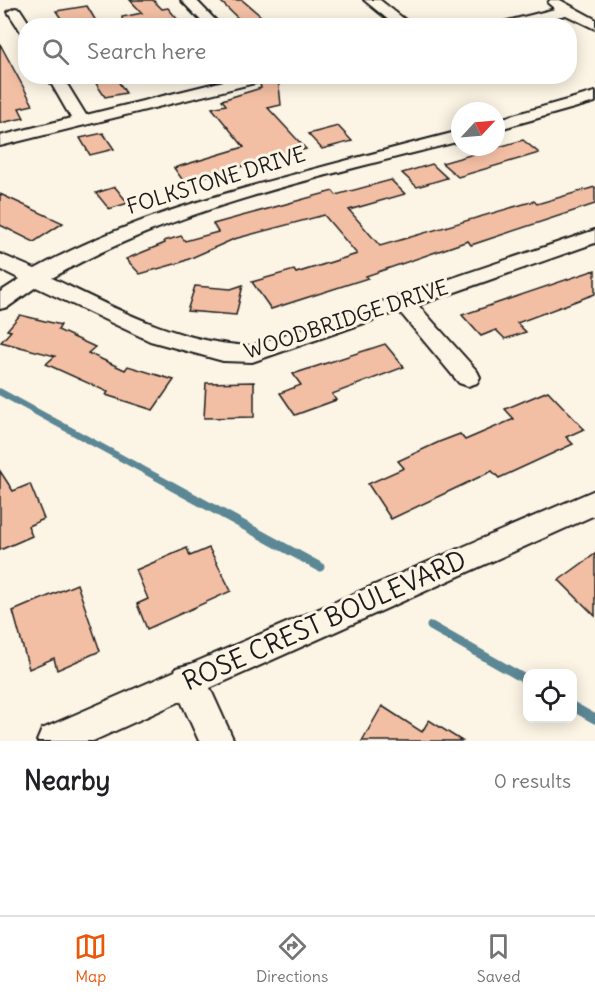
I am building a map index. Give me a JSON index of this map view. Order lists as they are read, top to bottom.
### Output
{
  "streets": {
    "street": ["FOLKSTONE DRIVE", "WOODBRIDGE DRIVE", "ROSE CREST BOULEVARD"]
  },
  "crossings": [
    ["FOLKSTONE DRIVE", "WOODBRIDGE DRIVE"]
  ],
  "north": "top right",
  "page": {
    "search": "Search here",
    "heading": ["Nearby", "0 results"],
    "nav": ["Map", "Directions", "Saved"]
  }
}
